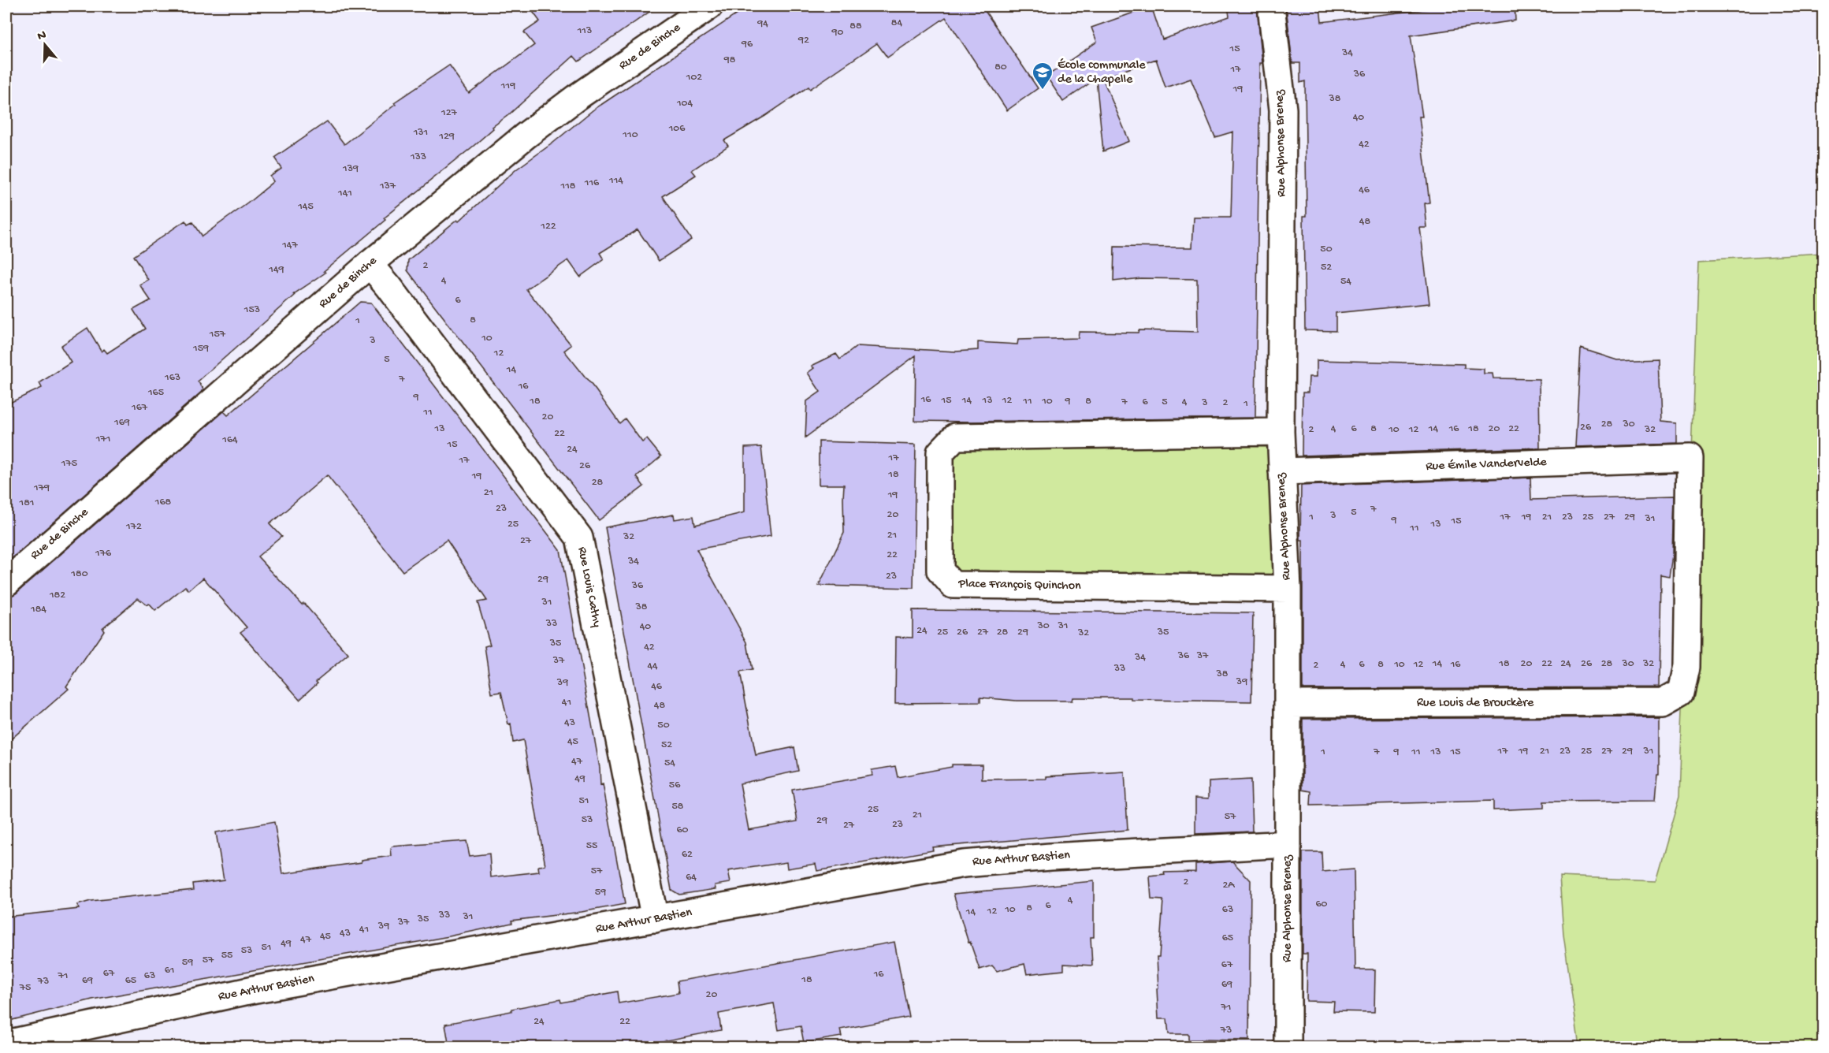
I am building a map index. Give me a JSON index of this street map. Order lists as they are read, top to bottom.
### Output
{
  "streets": {
    "street": [
      "Rue de Binche",
      "Rue Alphonse Brenez",
      "Rue Émile Vandervelde",
      "Place François Quinchon",
      "Rue Louis Cathy",
      "Rue Louis de Brouckère",
      "Rue Arthur Bastien"
    ]
  },
  "crossings": [
    ["Rue de Binche", "Rue Louis Cathy"],
    ["Rue Alphonse Brenez", "Rue Émile Vandervelde"],
    ["Rue Alphonse Brenez", "Place François Quinchon"],
    ["Rue Alphonse Brenez", "Rue Louis de Brouckère"],
    ["Rue Alphonse Brenez", "Rue Arthur Bastien"],
    ["Rue Émile Vandervelde", "Rue Louis de Brouckère"],
    ["Rue Louis Cathy", "Rue Arthur Bastien"]
  ],
  "places": {
    "school or university": ["École communale de la Chapelle"]
  },
  "house_numbers": [
    "84",
    "94",
    "88",
    "113",
    "90",
    "92",
    "96",
    "15",
    "34",
    "98",
    "80",
    "17",
    "36",
    "102",
    "119",
    "19",
    "38",
    "104",
    "127",
    "40",
    "106",
    "131",
    "110",
    "129",
    "42",
    "133",
    "139",
    "114",
    "116",
    "137",
    "118",
    "46",
    "141",
    "145",
    "48",
    "122",
    "147",
    "50",
    "2",
    "52",
    "149",
    "4",
    "54",
    "6",
    "153",
    "8",
    "1",
    "157",
    "10",
    "3",
    "159",
    "12",
    "5",
    "14",
    "163",
    "7",
    "16",
    "165",
    "9",
    "16",
    "15",
    "14",
    "13",
    "12",
    "18",
    "11",
    "10",
    "9",
    "8",
    "7",
    "6",
    "5",
    "4",
    "3",
    "2",
    "1",
    "167",
    "11",
    "20",
    "169",
    "28",
    "30",
    "26",
    "13",
    "4",
    "6",
    "8",
    "14",
    "16",
    "18",
    "20",
    "22",
    "2",
    "10",
    "12",
    "32",
    "22",
    "171",
    "164",
    "15",
    "24",
    "17",
    "17",
    "175",
    "26",
    "18",
    "19",
    "28",
    "179",
    "21",
    "19",
    "168",
    "181",
    "23",
    "7",
    "5",
    "20",
    "3",
    "1",
    "17",
    "19",
    "21",
    "23",
    "25",
    "27",
    "29",
    "31",
    "9",
    "15",
    "25",
    "13",
    "172",
    "11",
    "21",
    "32",
    "27",
    "176",
    "22",
    "34",
    "180",
    "23",
    "29",
    "36",
    "182",
    "31",
    "38",
    "184",
    "33",
    "30",
    "31",
    "40",
    "24",
    "25",
    "26",
    "27",
    "28",
    "29",
    "35",
    "32",
    "35",
    "42",
    "36",
    "37",
    "34",
    "37",
    "14",
    "18",
    "20",
    "22",
    "24",
    "26",
    "28",
    "30",
    "32",
    "4",
    "6",
    "8",
    "10",
    "12",
    "16",
    "2",
    "44",
    "33",
    "38",
    "39",
    "39",
    "46",
    "41",
    "48",
    "43",
    "50",
    "45",
    "52",
    "17",
    "19",
    "21",
    "23",
    "25",
    "27",
    "29",
    "31",
    "1",
    "7",
    "9",
    "11",
    "13",
    "15",
    "47",
    "54",
    "49",
    "56",
    "51",
    "58",
    "25",
    "21",
    "57",
    "53",
    "29",
    "23",
    "27",
    "60",
    "55",
    "62",
    "57",
    "64",
    "2",
    "2A",
    "59",
    "4",
    "60",
    "6",
    "8",
    "10",
    "63",
    "12",
    "14",
    "33",
    "31",
    "35",
    "37",
    "39",
    "41",
    "43",
    "45",
    "65",
    "47",
    "49",
    "51",
    "53",
    "55",
    "57",
    "59",
    "67",
    "61",
    "67",
    "16",
    "71",
    "63",
    "18",
    "69",
    "65",
    "73",
    "69",
    "75",
    "20",
    "71",
    "24",
    "22",
    "73"
  ],
  "north": "top"
}
